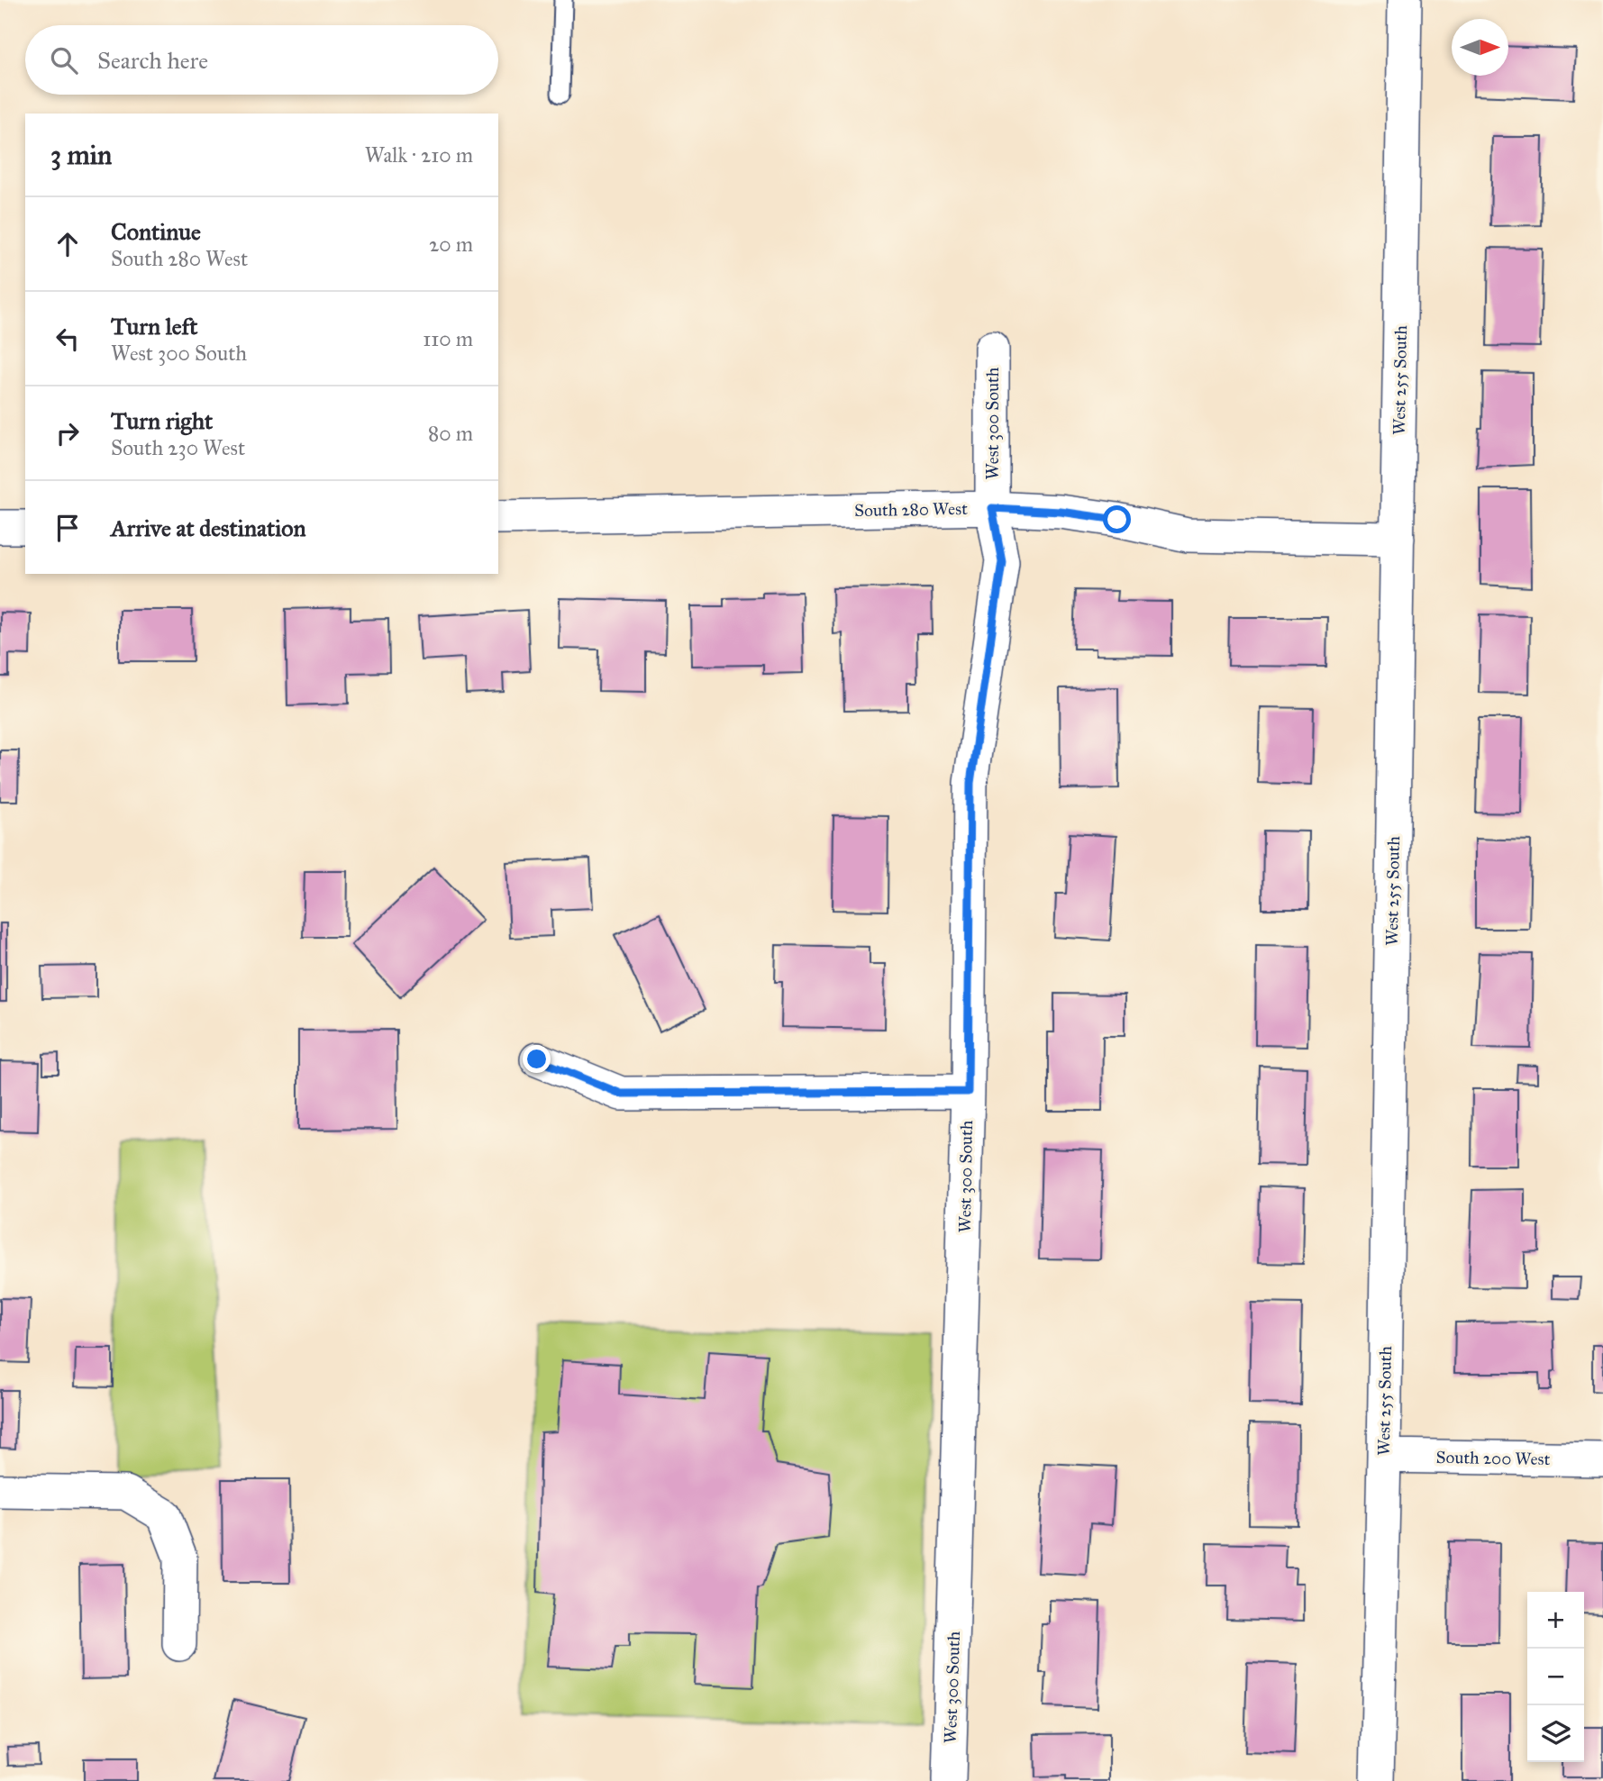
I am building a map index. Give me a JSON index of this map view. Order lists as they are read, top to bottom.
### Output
{
  "streets": {
    "street": [
      "West 255 South",
      "West 300 South",
      "South 280 West",
      "South 200 West"
    ]
  },
  "crossings": [
    ["West 255 South", "South 280 West"],
    ["West 255 South", "South 200 West"],
    ["West 300 South", "South 280 West"]
  ],
  "north": "right",
  "page": {
    "search": "Search here",
    "heading": ["3 min", "Walk · 210 m"],
    "list": [
      ["Continue", "South 280 West", "20 m"],
      ["Turn left", "West 300 South", "110 m"],
      ["Turn right", "South 230 West", "80 m"],
      "Arrive at destination"
    ],
    "map_buttons": ["+", "−"]
  }
}
